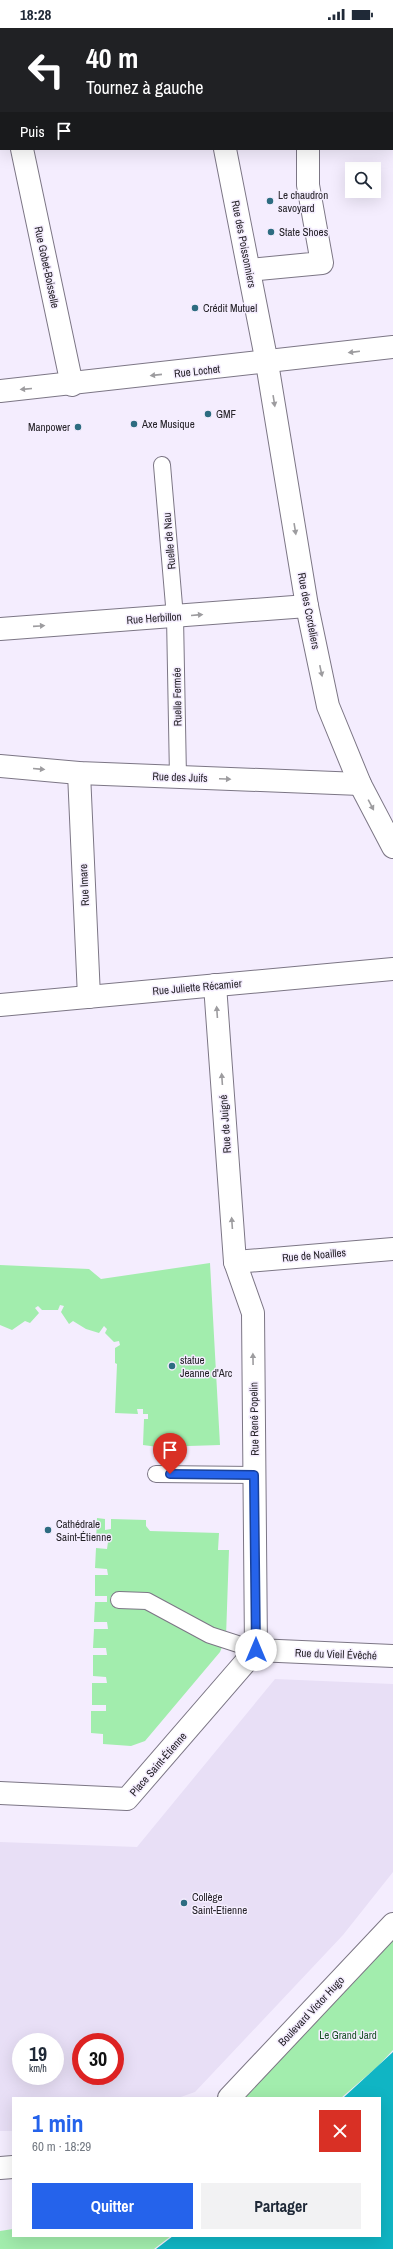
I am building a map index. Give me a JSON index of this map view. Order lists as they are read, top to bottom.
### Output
{
  "streets": {
    "street": [
      "Rue des Poissonniers",
      "Rue Gobet-Boisselle",
      "Rue Lochet",
      "Rue des Cordeliers",
      "Rue Herbillon",
      "Rue des Juifs",
      "Rue Imare",
      "Rue Juliette Récamier",
      "Rue de Juigné",
      "Rue de Noailles",
      "Rue René Popelin",
      "Rue du Vieil Évêché",
      "Place Saint-Étienne",
      "Boulevard Victor Hugo"
    ],
    "lane": ["Ruelle de Nau", "Ruelle Fermée"]
  },
  "crossings": [
    ["Rue des Poissonniers", "Rue Lochet"],
    ["Rue des Poissonniers", "Rue des Cordeliers"],
    ["Rue Gobet-Boisselle", "Rue Lochet"],
    ["Rue Lochet", "Rue des Cordeliers"],
    ["Ruelle de Nau", "Rue Herbillon"],
    ["Ruelle de Nau", "Ruelle Fermée"],
    ["Rue des Cordeliers", "Rue Herbillon"],
    ["Rue des Cordeliers", "Rue des Juifs"],
    ["Rue Herbillon", "Ruelle Fermée"],
    ["Ruelle Fermée", "Rue des Juifs"],
    ["Rue des Juifs", "Rue Imare"],
    ["Rue Imare", "Rue Juliette Récamier"],
    ["Rue Juliette Récamier", "Rue de Juigné"],
    ["Rue de Juigné", "Rue de Noailles"],
    ["Rue de Juigné", "Rue René Popelin"],
    ["Rue de Noailles", "Rue René Popelin"],
    ["Rue René Popelin", "Rue du Vieil Évêché"],
    ["Rue René Popelin", "Place Saint-Étienne"],
    ["Rue du Vieil Évêché", "Place Saint-Étienne"]
  ],
  "one_way": [
    "Rue Lochet",
    "Rue des Cordeliers",
    "Rue Herbillon",
    "Rue des Juifs",
    "Rue de Juigné",
    "Rue René Popelin"
  ],
  "parks": ["Le Grand Jard"],
  "places": [
    "Le chaudron savoyard",
    "State Shoes",
    "Crédit Mutuel",
    "GMF",
    "Axe Musique",
    "Manpower",
    "statue Jeanne d'Arc",
    "Cathédrale Saint-Étienne",
    "Collège Saint-Etienne"
  ],
  "page": {
    "status": "18:28",
    "turn": ["40 m", "Tournez à gauche"],
    "then": "Puis",
    "speed": "19 km/h",
    "limit": "30",
    "heading": ["1 min", "60 m · 18:29"],
    "buttons": ["Quitter", "Partager"]
  }
}
